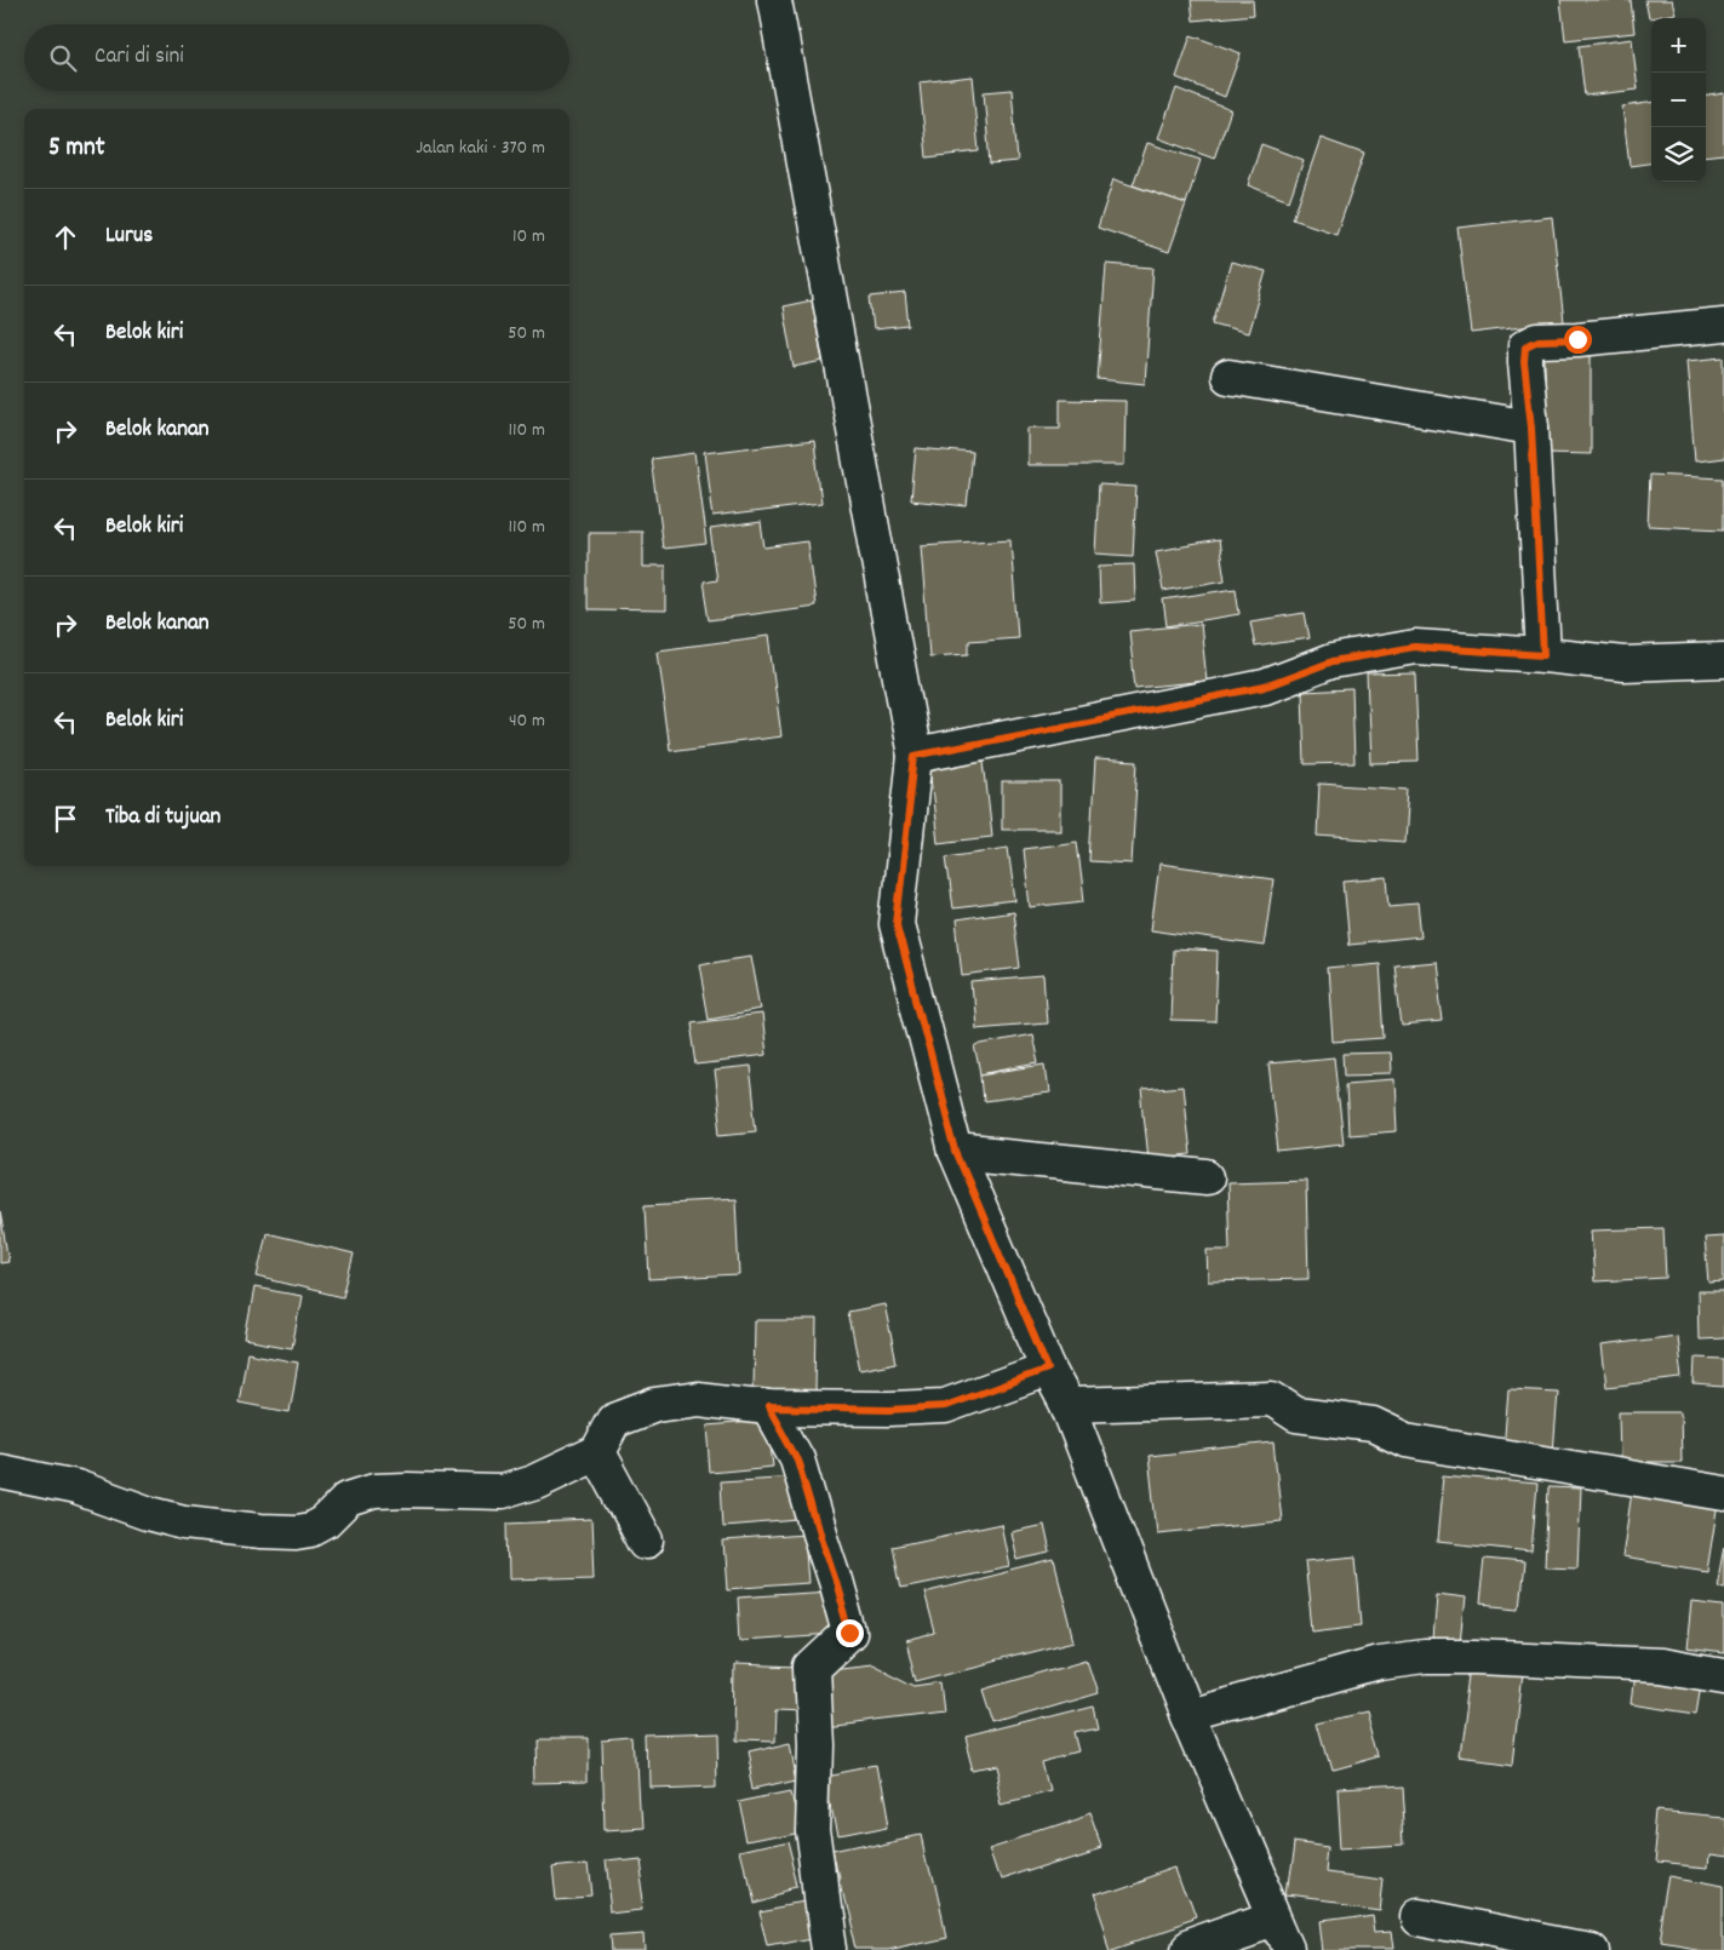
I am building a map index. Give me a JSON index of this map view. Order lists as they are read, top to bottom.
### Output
{
  "page": {
    "map_buttons": ["+", "−"],
    "search": "Cari di sini",
    "heading": ["5 mnt", "Jalan kaki · 370 m"],
    "list": [
      ["Lurus", "10 m"],
      ["Belok kiri", "50 m"],
      ["Belok kanan", "110 m"],
      ["Belok kiri", "110 m"],
      ["Belok kanan", "50 m"],
      ["Belok kiri", "40 m"],
      "Tiba di tujuan"
    ]
  }
}
